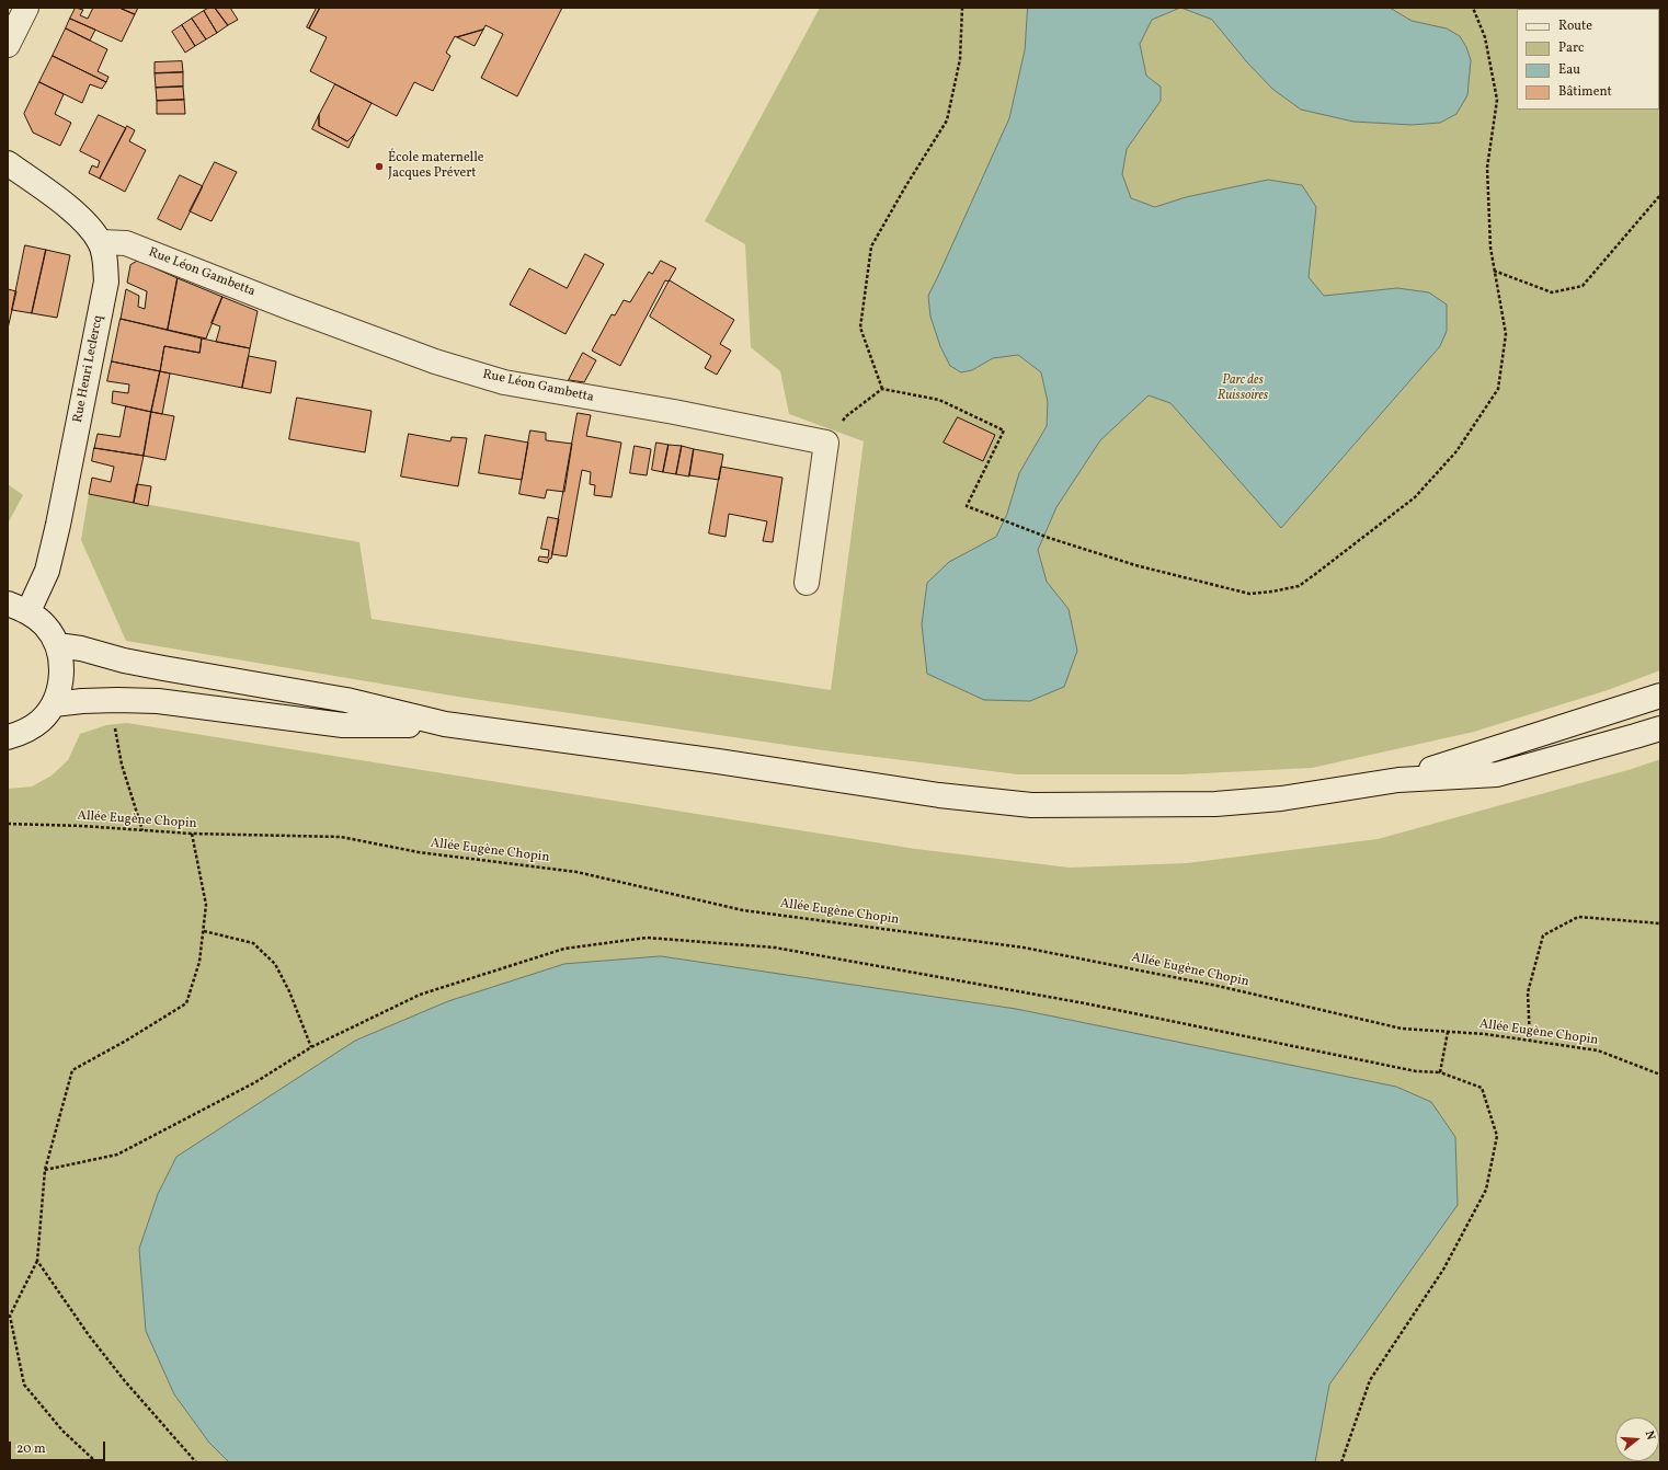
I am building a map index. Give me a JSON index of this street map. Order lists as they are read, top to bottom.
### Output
{
  "streets": {
    "main road": ["Rue Léon Gambetta", "Rue Henri Leclercq"],
    "path": ["Allée Eugène Chopin"]
  },
  "crossings": [
    ["Rue Léon Gambetta", "Rue Henri Leclercq"]
  ],
  "parks": ["Parc des Ruissoires"],
  "places": ["École maternelle Jacques Prévert"],
  "legend": [
    "Route",
    "Parc",
    "Eau",
    "Bâtiment"
  ],
  "scale_bar": "20 m",
  "north": "right"
}
